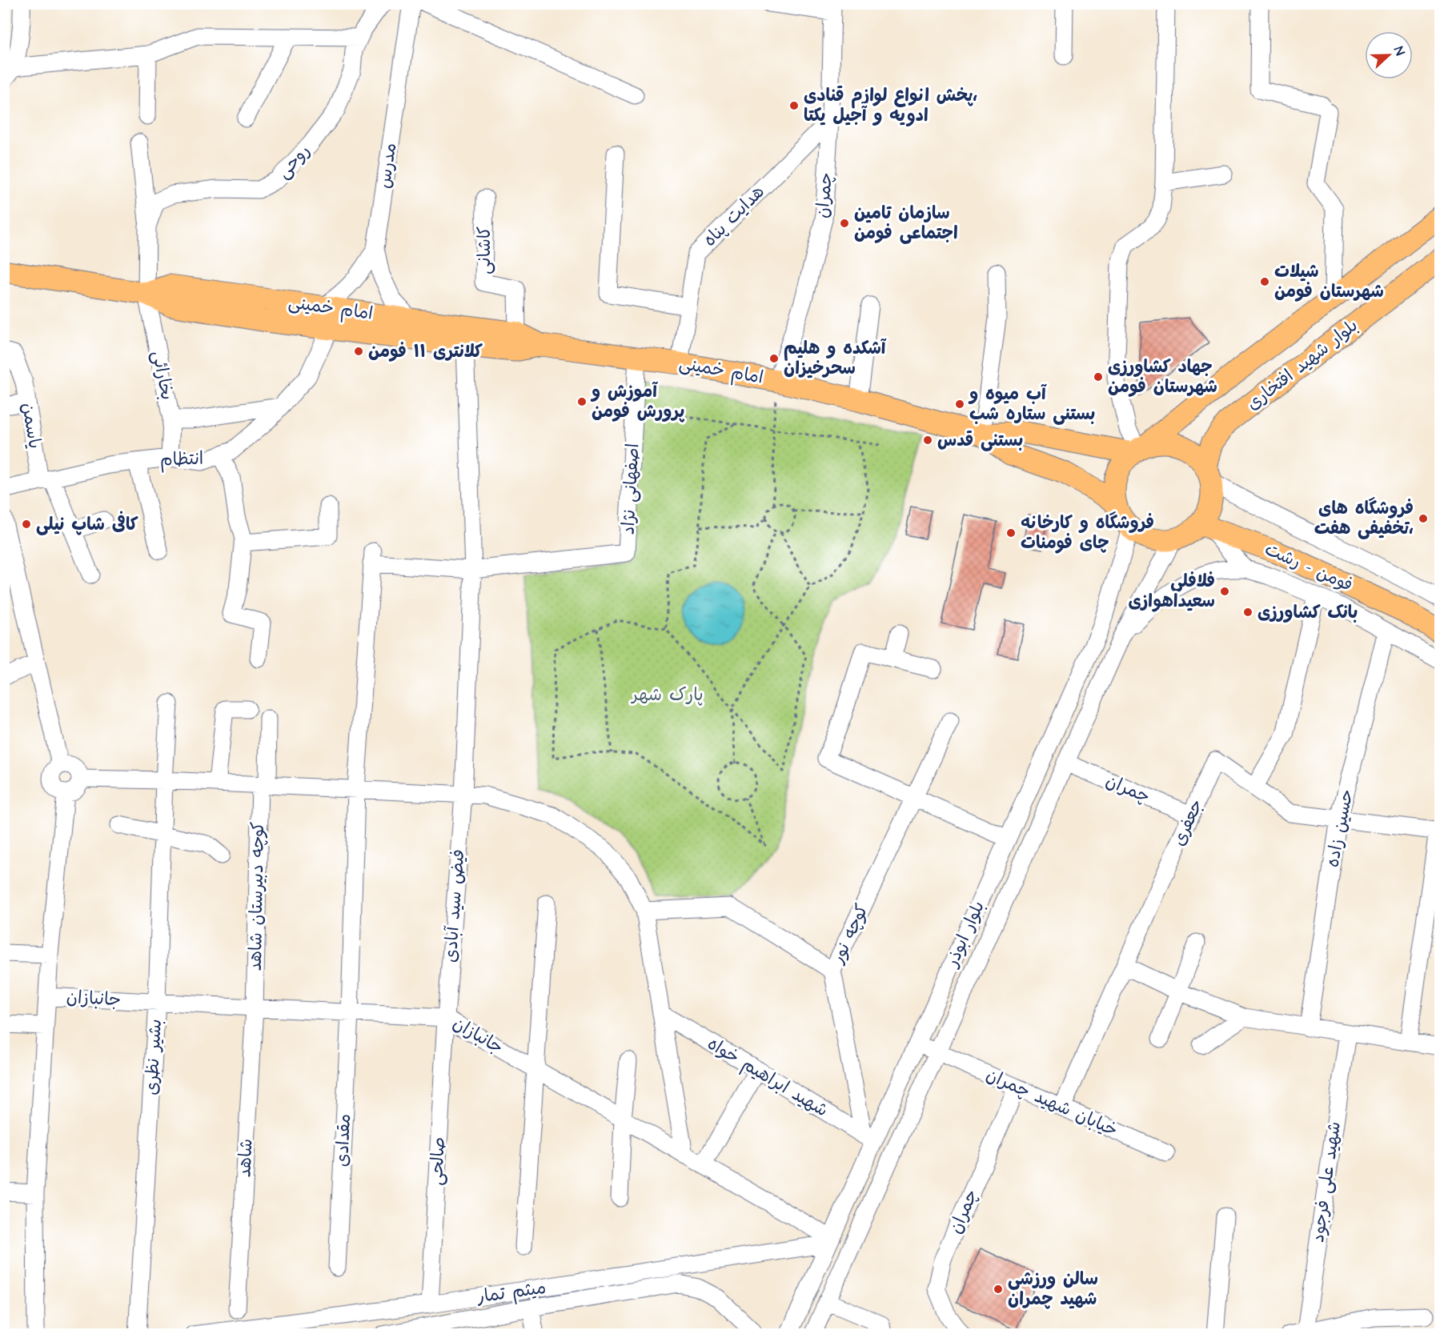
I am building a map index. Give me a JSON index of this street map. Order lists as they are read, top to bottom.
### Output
{
  "streets": {
    "main road": ["امام خمینی", "بلوار شهید افتخاری", "فومن - رشت"],
    "street": [
      "روحی",
      "مدرس",
      "چمران",
      "هدایت پناه",
      "کاشانی",
      "بخارائی",
      "یاسمن",
      "انتظام",
      "اصفهانی نژاد",
      "جعفری",
      "حسین زاده",
      "کوچه دبیرستان شاهد",
      "فیض سید آبادی",
      "کوچه نور",
      "بلوار ابوذر",
      "جانبازان",
      "بشیر نظری",
      "شهید ابراهیم خواه",
      "خیابان شهید چمران",
      "مقدادی",
      "شاهد",
      "صالحی",
      "شهید علی فرجود",
      "میثم تمار"
    ]
  },
  "crossings": [
    ["روحی", "امام خمینی"],
    ["روحی", "بخارائی"],
    ["مدرس", "امام خمینی"],
    ["چمران", "هدایت پناه"],
    ["چمران", "امام خمینی"],
    ["چمران", "جعفری"],
    ["چمران", "بلوار ابوذر"],
    ["چمران", "خیابان شهید چمران"],
    ["هدایت پناه", "امام خمینی"],
    ["کاشانی", "امام خمینی"],
    ["امام خمینی", "بلوار شهید افتخاری"],
    ["امام خمینی", "بخارائی"],
    ["امام خمینی", "انتظام"],
    ["امام خمینی", "اصفهانی نژاد"],
    ["امام خمینی", "فومن - رشت"],
    ["امام خمینی", "بلوار ابوذر"],
    ["بلوار شهید افتخاری", "فومن - رشت"],
    ["بلوار شهید افتخاری", "بلوار ابوذر"],
    ["بخارائی", "انتظام"],
    ["یاسمن", "انتظام"],
    ["اصفهانی نژاد", "مقدادی"],
    ["فومن - رشت", "بلوار ابوذر"],
    ["جعفری", "حسین زاده"],
    ["جعفری", "خیابان شهید چمران"],
    ["کوچه دبیرستان شاهد", "جانبازان"],
    ["کوچه دبیرستان شاهد", "شاهد"],
    ["فیض سید آبادی", "جانبازان"],
    ["فیض سید آبادی", "صالحی"],
    ["کوچه نور", "بلوار ابوذر"],
    ["کوچه نور", "شهید ابراهیم خواه"],
    ["بلوار ابوذر", "جانبازان"],
    ["بلوار ابوذر", "شهید ابراهیم خواه"],
    ["بلوار ابوذر", "خیابان شهید چمران"],
    ["بلوار ابوذر", "میثم تمار"],
    ["جانبازان", "بشیر نظری"],
    ["جانبازان", "مقدادی"],
    ["جانبازان", "شاهد"],
    ["جانبازان", "صالحی"],
    ["جانبازان", "میثم تمار"],
    ["صالحی", "میثم تمار"]
  ],
  "parks": ["پارک شهر"],
  "places": [
    "پخش انواع لوازم قنادی، ادویه و آجیل یکتا",
    "سازمان تامین اجتماعی فومن",
    "شیلات شهرستان فومن",
    "کلانتری ۱۱ فومن",
    "آشکده و هلیم سحرخیزان",
    "جهاد کشاورزی شهرستان فومن",
    "آموزش و پرورش فومن",
    "آب میوه و بستنی ستاره شب",
    "بستنی قدس",
    "فروشگاه های تخفیفی هفت،",
    "کافی شاپ نیلی",
    "فروشگاه و کارخانه چای فومنات",
    "فلافلی سعیداهوازی",
    "بانک کشاورزی",
    "سالن ورزشی شهید چمران"
  ],
  "north": "right"
}
